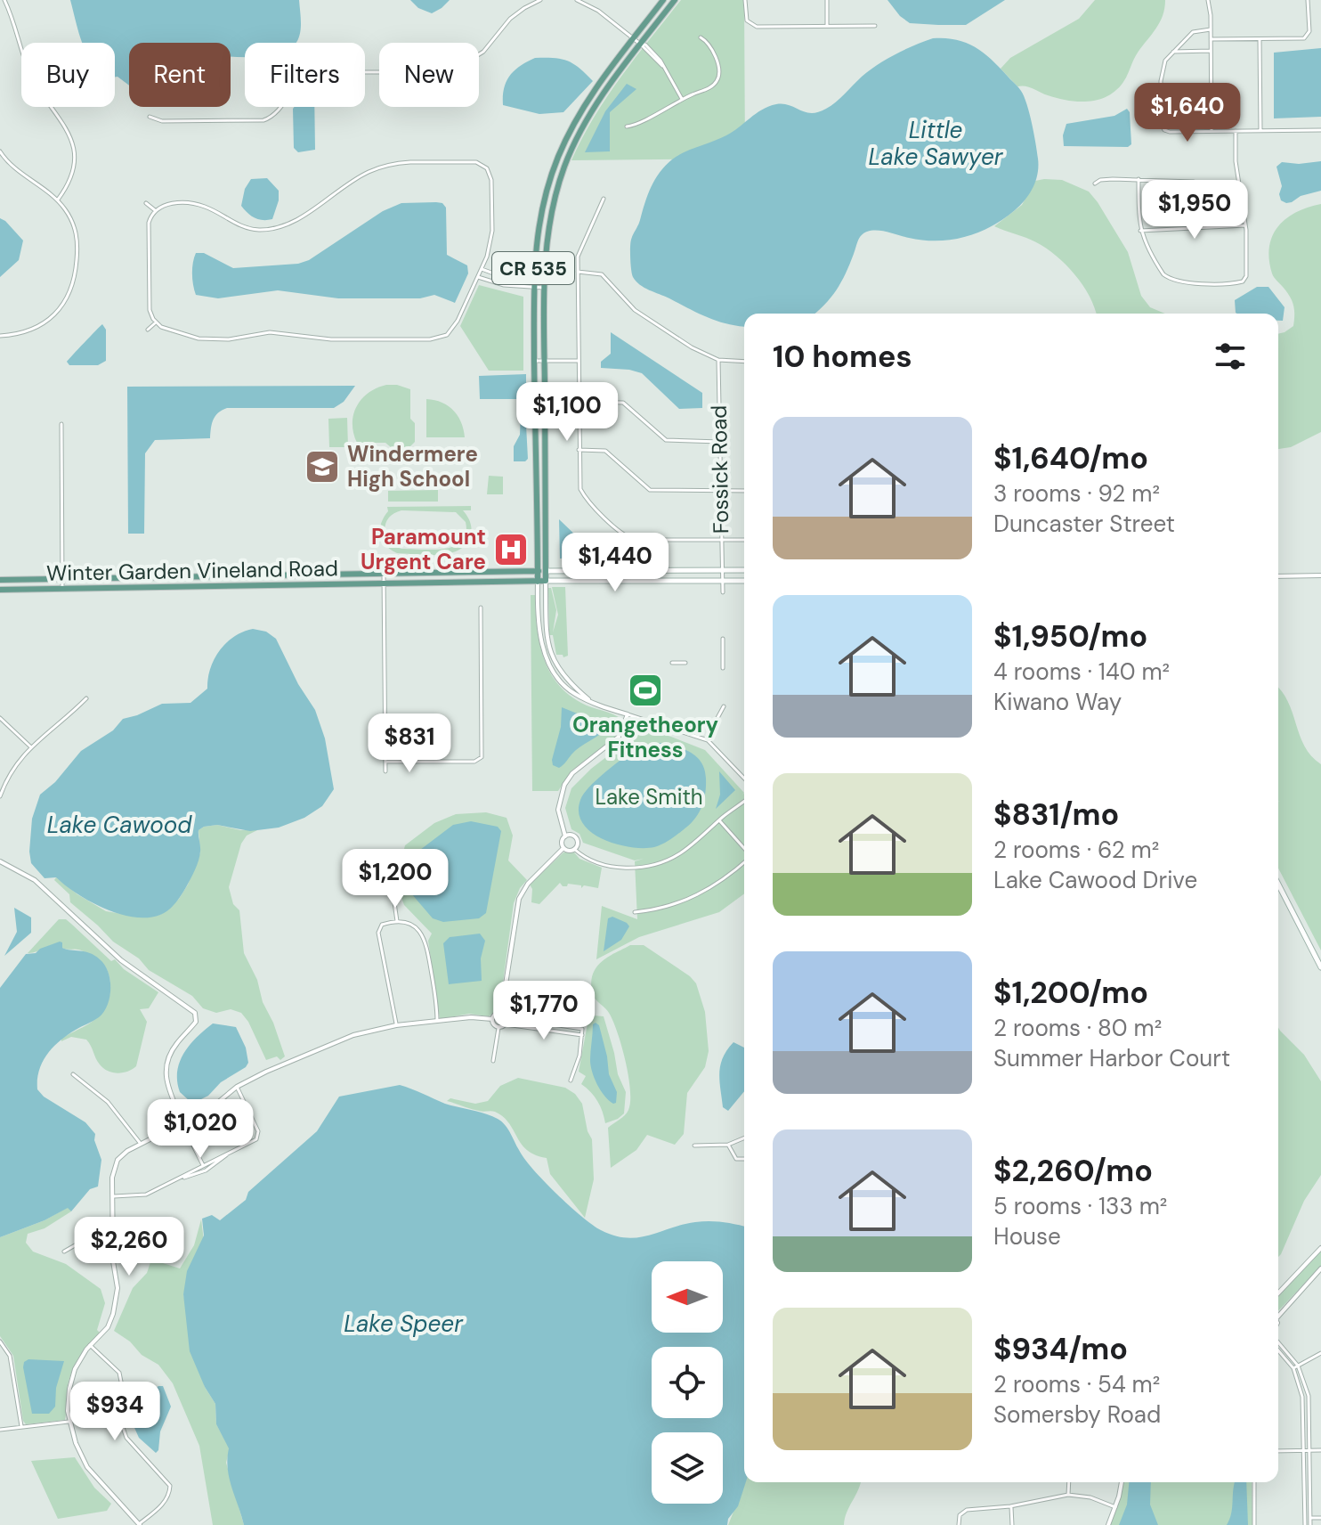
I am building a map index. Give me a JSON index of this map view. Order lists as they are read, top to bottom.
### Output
{
  "streets": {
    "main road": ["CR 535", "Winter Garden Vineland Road"],
    "street": ["Fossick Road"]
  },
  "crossings": [
    ["CR 535", "Winter Garden Vineland Road"]
  ],
  "water": ["Little Lake Sawyer", "Lake Cawood", "Lake Speer"],
  "parks": ["Lake Smith"],
  "places": {
    "school or university": ["Windermere High School"],
    "hospital": ["Paramount Urgent Care"],
    "sports": ["Orangetheory Fitness"]
  },
  "north": "left",
  "page": {
    "chip": [
      "Buy",
      "Rent",
      "Filters",
      "New"
    ],
    "price": [
      "$1,640",
      "$1,950",
      "$1,100",
      "$1,440",
      "$831",
      "$1,200",
      "$1,770",
      "$1,020",
      "$2,260",
      "$934"
    ],
    "heading": "10 homes",
    "list": [
      {
        "name": "$1,640/mo",
        "note": "3 rooms · 92 m² · Duncaster Street"
      },
      {
        "name": "$1,950/mo",
        "note": "4 rooms · 140 m² · Kiwano Way"
      },
      {
        "name": "$831/mo",
        "note": "2 rooms · 62 m² · Lake Cawood Drive"
      },
      {
        "name": "$1,200/mo",
        "note": "2 rooms · 80 m² · Summer Harbor Court"
      },
      {
        "name": "$2,260/mo",
        "note": "5 rooms · 133 m² · House"
      },
      {
        "name": "$934/mo",
        "note": "2 rooms · 54 m² · Somersby Road"
      }
    ]
  }
}
